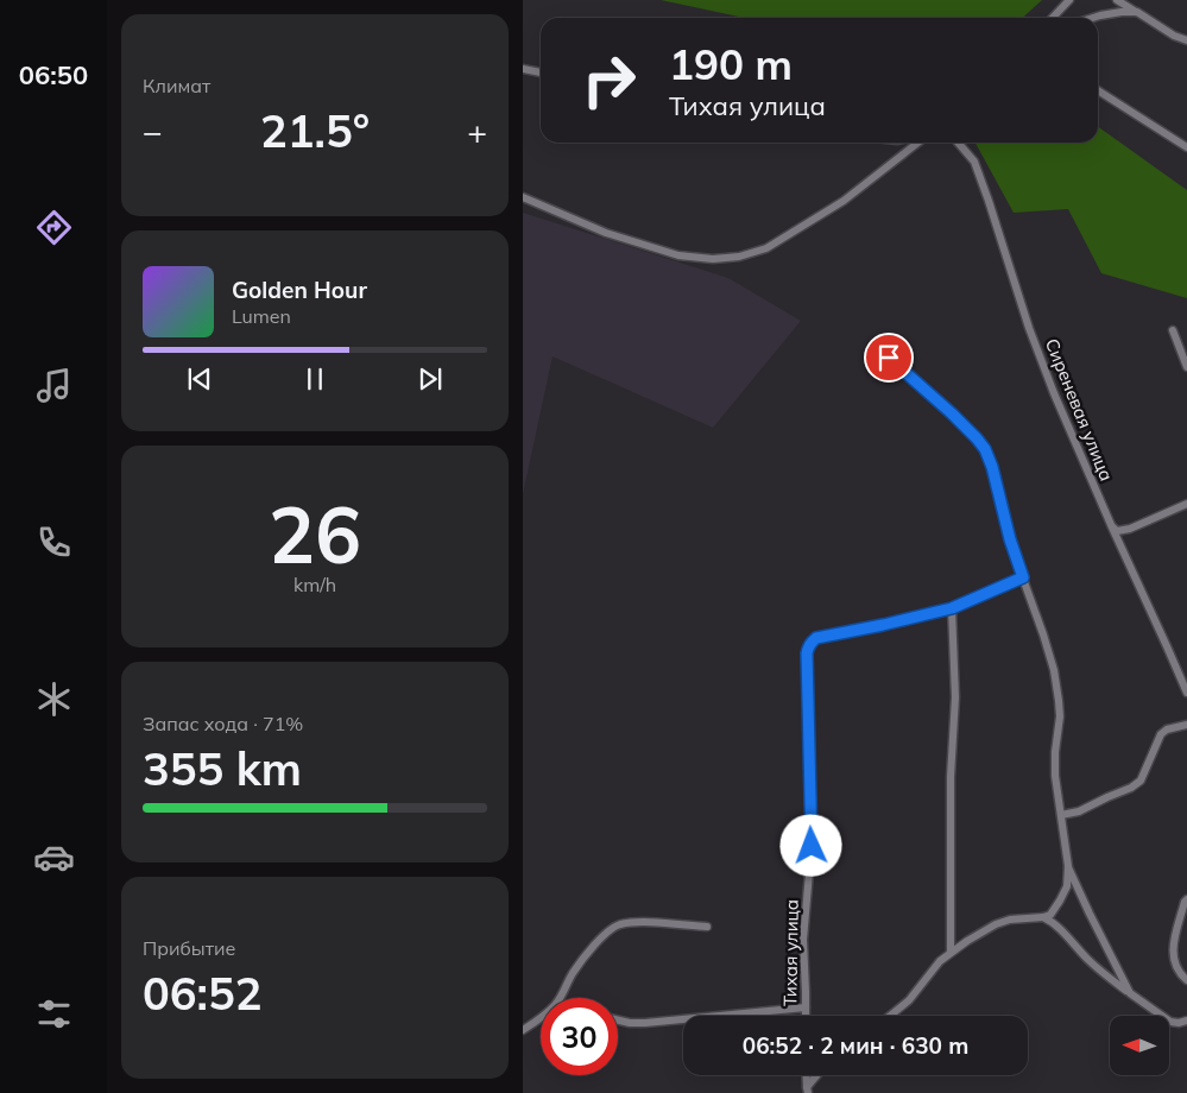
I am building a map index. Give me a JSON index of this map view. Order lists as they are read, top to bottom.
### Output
{
  "streets": {
    "street": ["Сиреневая улица", "Тихая улица"]
  },
  "north": "left",
  "page": {
    "tabs": "06:50",
    "tile": [
      "Климат",
      ["26", "km/h"],
      ["Запас хода · 71%", "355 km"],
      ["Прибытие", "06:52"]
    ],
    "turn": ["190 m", "Тихая улица"],
    "heat": ["−", "21.5°", "+"],
    "song": ["Golden Hour", "Lumen"],
    "limit": "30",
    "trip": "06:52 · 2 мин · 630 m"
  }
}
